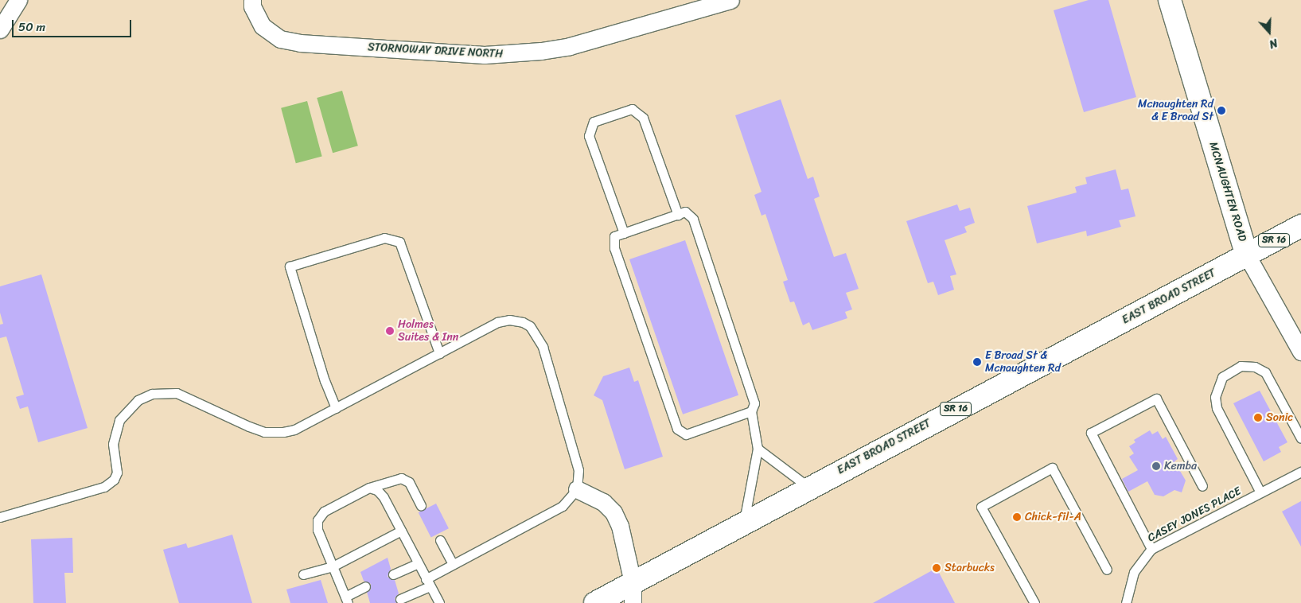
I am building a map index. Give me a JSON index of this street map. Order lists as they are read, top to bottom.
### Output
{
  "streets": {
    "main road": ["MCNAUGHTEN ROAD", "SR 16", "EAST BROAD STREET"],
    "street": ["STORNOWAY DRIVE NORTH"],
    "lane": ["CASEY JONES PLACE"]
  },
  "crossings": [
    ["MCNAUGHTEN ROAD", "EAST BROAD STREET"]
  ],
  "places": [
    "Mcnaughten Rd & E Broad St",
    "Holmes Suites & Inn",
    "E Broad St & Mcnaughten Rd",
    "Sonic",
    "Kemba",
    "Chick-fil-A",
    "Starbucks"
  ],
  "scale_bar": "50 m",
  "north": "bottom"
}
